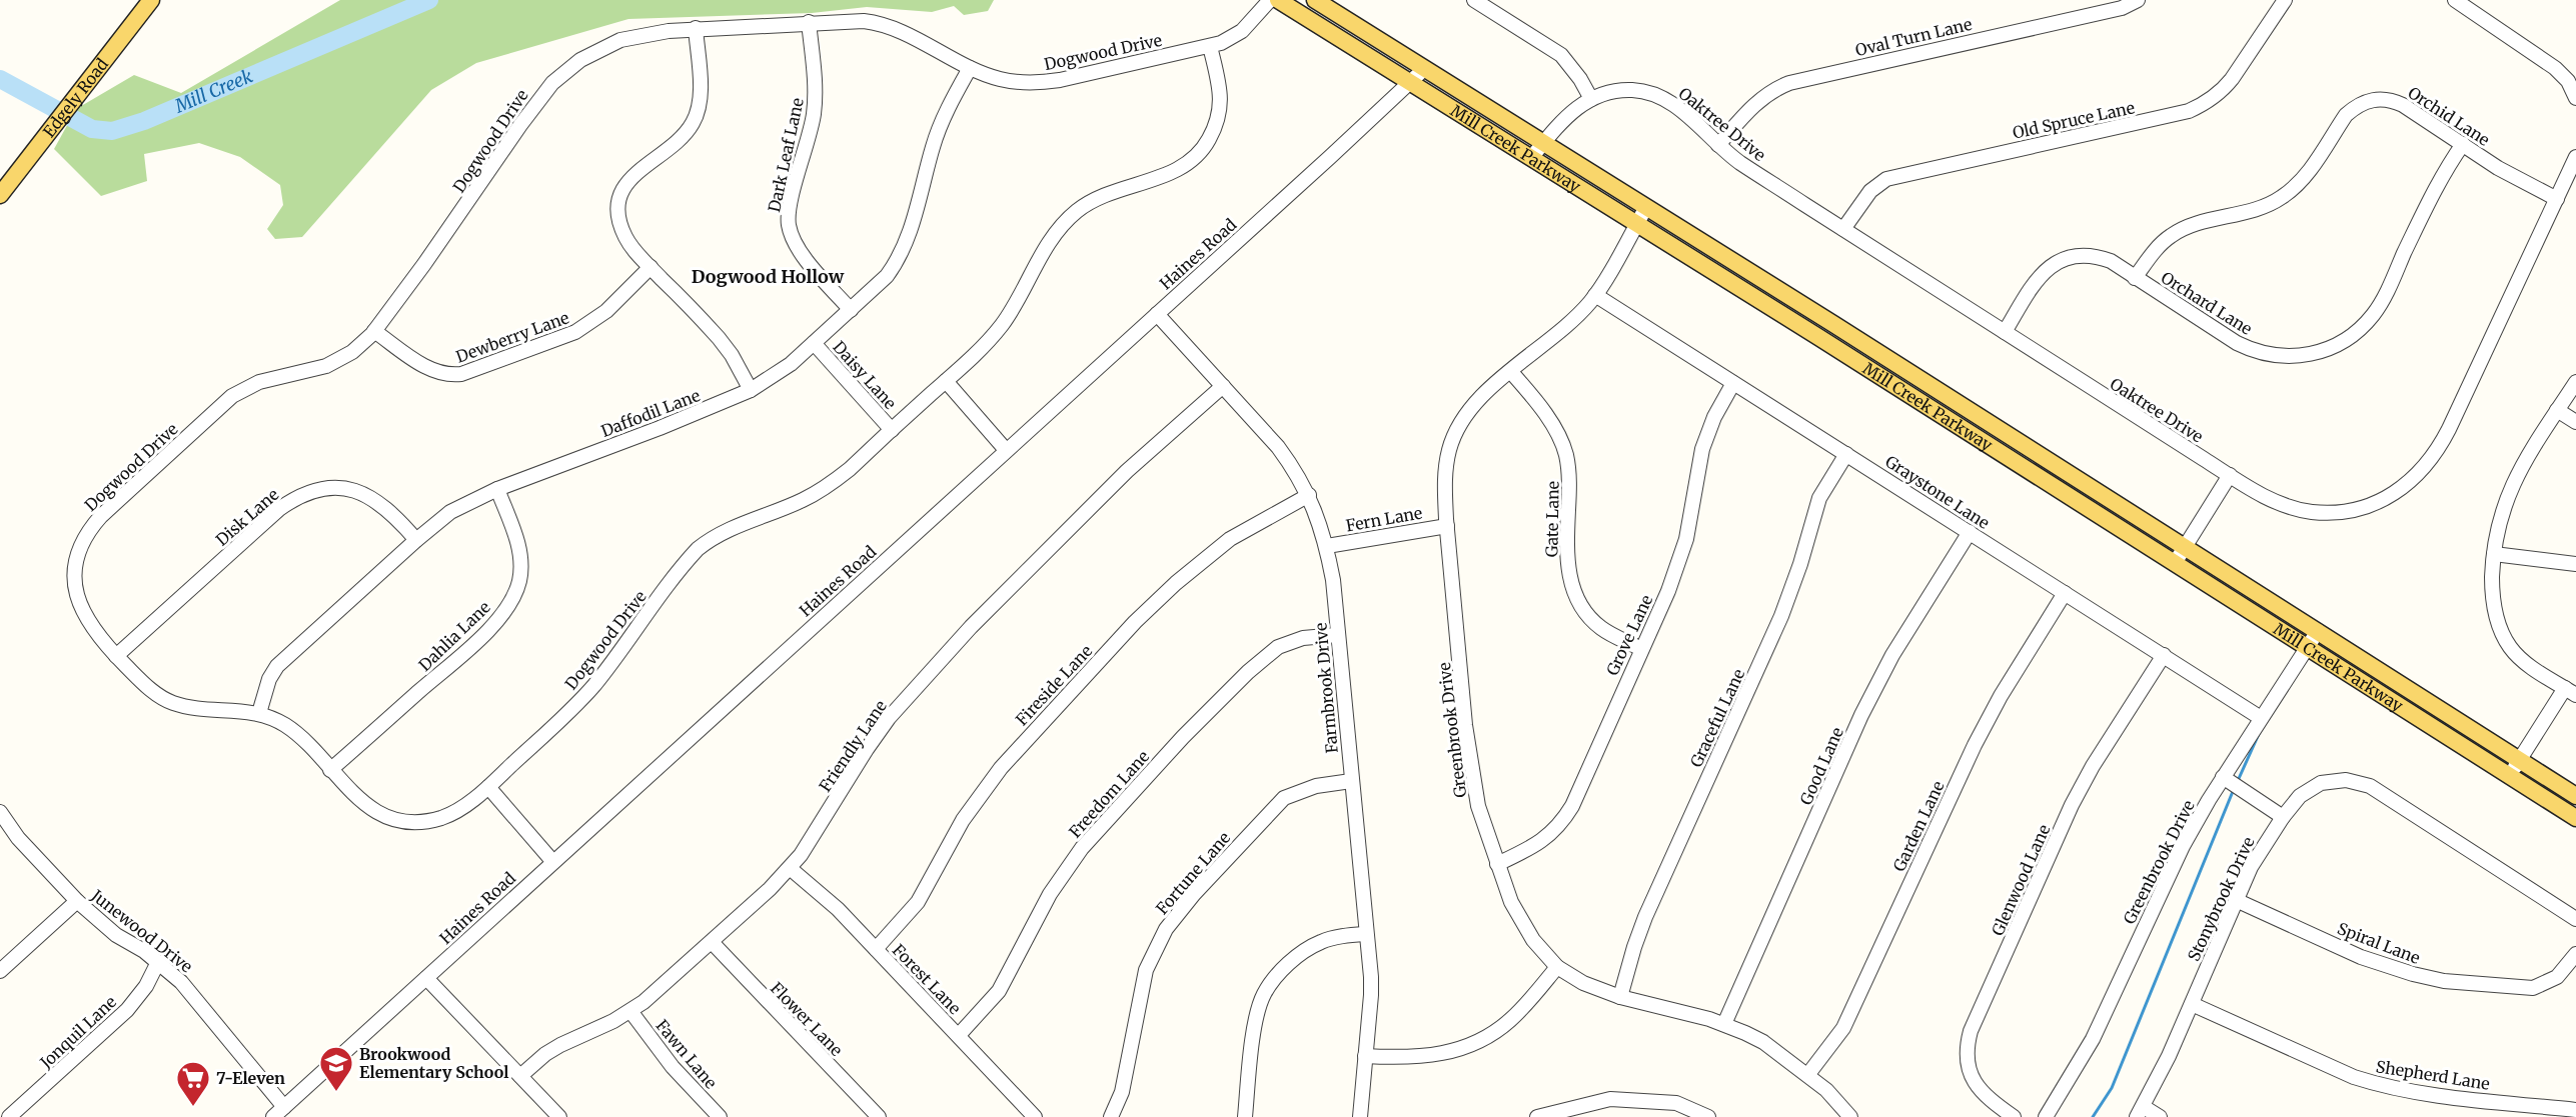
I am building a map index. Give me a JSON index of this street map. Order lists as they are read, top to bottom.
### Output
{
  "streets": {
    "main road": ["Edgely Road", "Mill Creek Parkway"],
    "street": [
      "Oval Turn Lane",
      "Dogwood Drive",
      "Orchid Lane",
      "Old Spruce Lane",
      "Oaktree Drive",
      "Dark Leaf Lane",
      "Haines Road",
      "Orchard Lane",
      "Dewberry Lane",
      "Daisy Lane",
      "Daffodil Lane",
      "Graystone Lane",
      "Disk Lane",
      "Fern Lane",
      "Gate Lane",
      "Grove Lane",
      "Dahlia Lane",
      "Fireside Lane",
      "Farmbrook Drive",
      "Graceful Lane",
      "Greenbrook Drive",
      "Friendly Lane",
      "Good Lane",
      "Freedom Lane",
      "Garden Lane",
      "Fortune Lane",
      "Glenwood Lane",
      "Stonybrook Drive",
      "Junewood Drive",
      "Spiral Lane",
      "Forest Lane",
      "Flower Lane",
      "Jonquil Lane",
      "Fawn Lane",
      "Shepherd Lane"
    ]
  },
  "crossings": [
    ["Oval Turn Lane", "Oaktree Drive"],
    ["Dogwood Drive", "Dark Leaf Lane"],
    ["Dogwood Drive", "Dewberry Lane"],
    ["Dogwood Drive", "Daisy Lane"],
    ["Dogwood Drive", "Daffodil Lane"],
    ["Dogwood Drive", "Disk Lane"],
    ["Dogwood Drive", "Dahlia Lane"],
    ["Orchid Lane", "Oaktree Drive"],
    ["Orchid Lane", "Orchard Lane"],
    ["Old Spruce Lane", "Oaktree Drive"],
    ["Oaktree Drive", "Mill Creek Parkway"],
    ["Oaktree Drive", "Orchard Lane"],
    ["Mill Creek Parkway", "Haines Road"],
    ["Mill Creek Parkway", "Greenbrook Drive"],
    ["Dark Leaf Lane", "Daffodil Lane"],
    ["Haines Road", "Farmbrook Drive"],
    ["Haines Road", "Junewood Drive"],
    ["Daisy Lane", "Daffodil Lane"],
    ["Daffodil Lane", "Disk Lane"],
    ["Daffodil Lane", "Dahlia Lane"],
    ["Graystone Lane", "Grove Lane"],
    ["Graystone Lane", "Graceful Lane"],
    ["Graystone Lane", "Greenbrook Drive"],
    ["Graystone Lane", "Good Lane"],
    ["Graystone Lane", "Garden Lane"],
    ["Graystone Lane", "Glenwood Lane"],
    ["Fern Lane", "Farmbrook Drive"],
    ["Fern Lane", "Greenbrook Drive"],
    ["Gate Lane", "Grove Lane"],
    ["Gate Lane", "Greenbrook Drive"],
    ["Grove Lane", "Greenbrook Drive"],
    ["Fireside Lane", "Farmbrook Drive"],
    ["Fireside Lane", "Forest Lane"],
    ["Farmbrook Drive", "Friendly Lane"],
    ["Farmbrook Drive", "Freedom Lane"],
    ["Farmbrook Drive", "Fortune Lane"],
    ["Graceful Lane", "Greenbrook Drive"],
    ["Greenbrook Drive", "Good Lane"],
    ["Greenbrook Drive", "Garden Lane"],
    ["Friendly Lane", "Forest Lane"],
    ["Friendly Lane", "Flower Lane"],
    ["Friendly Lane", "Fawn Lane"],
    ["Freedom Lane", "Forest Lane"],
    ["Stonybrook Drive", "Spiral Lane"],
    ["Stonybrook Drive", "Shepherd Lane"],
    ["Junewood Drive", "Jonquil Lane"]
  ],
  "districts": ["Dogwood Hollow"],
  "water": ["Mill Creek"],
  "places": {
    "school or university": ["Brookwood Elementary School"],
    "supermarket": ["7-Eleven"]
  }
}
